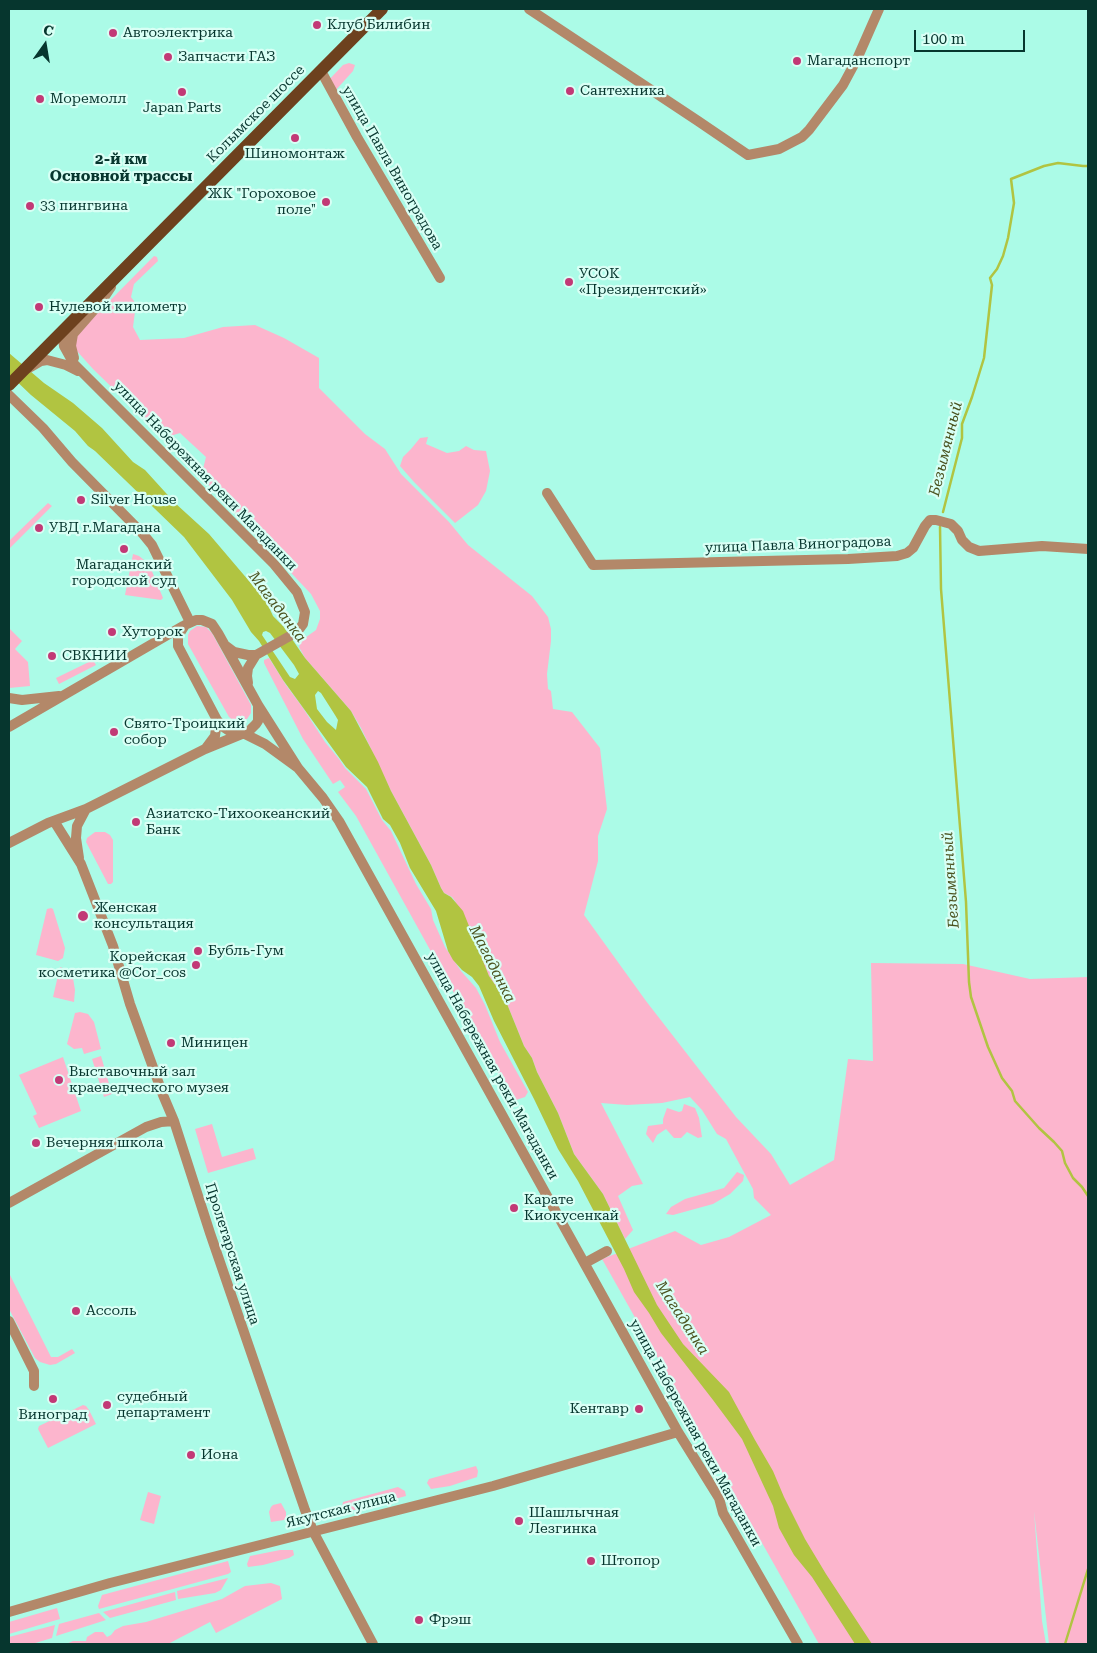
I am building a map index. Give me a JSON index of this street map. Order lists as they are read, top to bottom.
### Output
{
  "streets": {
    "main road": ["Колымское шоссе"],
    "street": [
      "улица Павла Виноградова",
      "улица Набережная реки Магаданки",
      "Пролетарская улица",
      "Якутская улица"
    ]
  },
  "crossings": [
    ["Колымское шоссе", "улица Павла Виноградова"],
    ["улица Набережная реки Магаданки", "Якутская улица"],
    ["Пролетарская улица", "Якутская улица"]
  ],
  "districts": ["2-й км Основной трассы"],
  "water": ["Безымянный", "Магаданка"],
  "places": [
    "Клуб Билибин",
    "Автоэлектрика",
    "Запчасти ГАЗ",
    "Магаданспорт",
    "Сантехника",
    "Japan Parts",
    "Моремолл",
    "Шиномонтаж",
    "ЖК \"Гороховое поле\"",
    "33 пингвина",
    "УСОК «Президентский»",
    "Нулевой километр",
    "Silver House",
    "УВД г.Магадана",
    "Магаданский городской суд",
    "Хуторок",
    "СВКНИИ",
    "Свято-Троицкий собор",
    "Азиатско-Тихоокеанский Банк",
    "Женская консультация",
    "Бубль-Гум",
    "Корейская косметика @Cor_cos",
    "Миницен",
    "Выставочный зал краеведческого музея",
    "Вечерняя школа",
    "Карате Киокусенкай",
    "Ассоль",
    "Виноград",
    "судебный департамент",
    "Кентавр",
    "Иона",
    "Шашлычная Лезгинка",
    "Штопор",
    "Фрэш"
  ],
  "scale_bar": "100 m",
  "north": "top"
}
